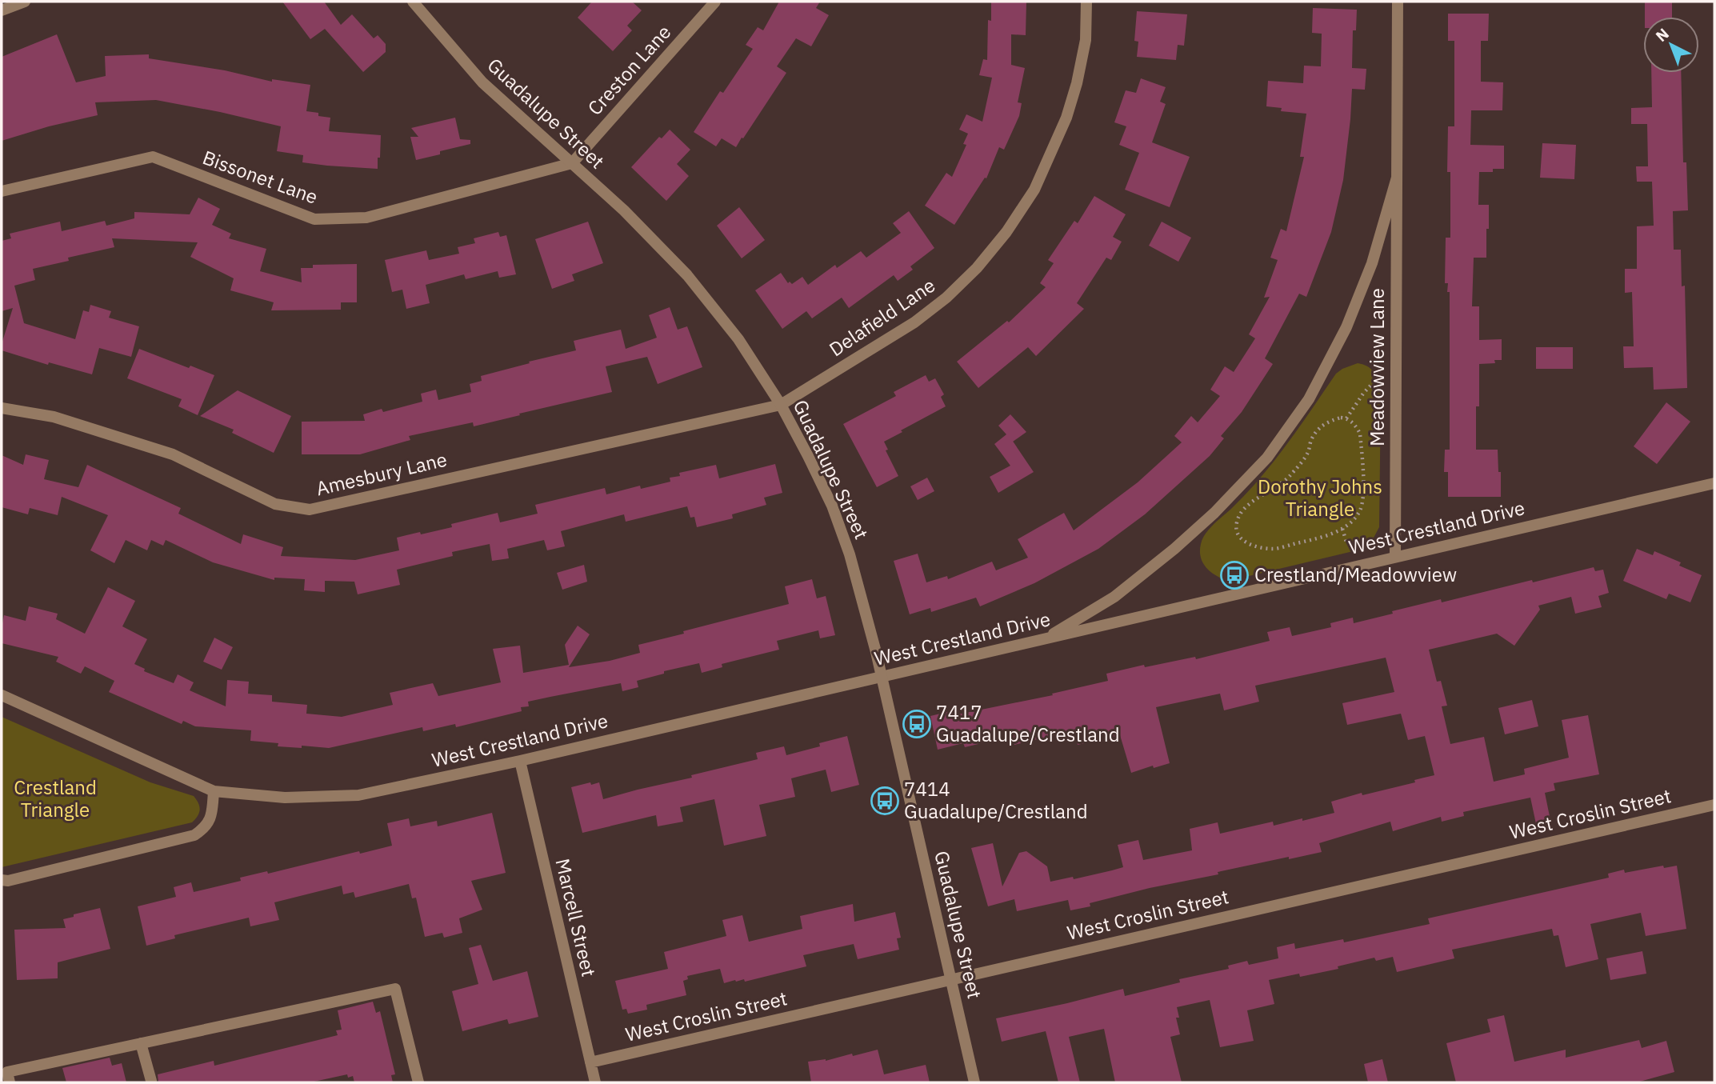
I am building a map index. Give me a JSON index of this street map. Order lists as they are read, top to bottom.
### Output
{
  "streets": {
    "street": [
      "Creston Lane",
      "Guadalupe Street",
      "Bissonet Lane",
      "Delafield Lane",
      "Meadowview Lane",
      "Amesbury Lane",
      "West Crestland Drive",
      "West Croslin Street",
      "Marcell Street"
    ]
  },
  "crossings": [
    ["Creston Lane", "Guadalupe Street"],
    ["Creston Lane", "Bissonet Lane"],
    ["Guadalupe Street", "Bissonet Lane"],
    ["Guadalupe Street", "Delafield Lane"],
    ["Guadalupe Street", "Amesbury Lane"],
    ["Guadalupe Street", "West Crestland Drive"],
    ["Guadalupe Street", "West Croslin Street"],
    ["Delafield Lane", "Amesbury Lane"],
    ["Meadowview Lane", "West Crestland Drive"],
    ["West Crestland Drive", "Marcell Street"],
    ["West Croslin Street", "Marcell Street"]
  ],
  "parks": ["Dorothy Johns Triangle", "Crestland Triangle"],
  "places": {
    "bus stop": ["Crestland/Meadowview", "7417 Guadalupe/Crestland", "7414 Guadalupe/Crestland"]
  },
  "north": "top left"
}
